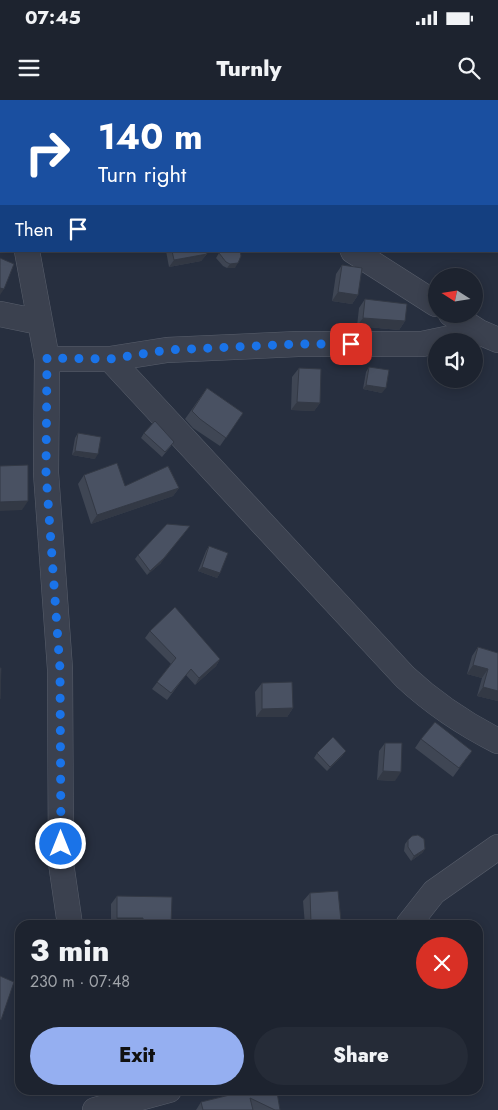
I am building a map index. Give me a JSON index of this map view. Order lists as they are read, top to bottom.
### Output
{
  "north": "left",
  "page": {
    "status": "07:45",
    "header": "Turnly",
    "turn": ["140 m", "Turn right"],
    "then": "Then",
    "heading": ["3 min", "230 m · 07:48"],
    "buttons": ["Exit", "Share"]
  }
}
